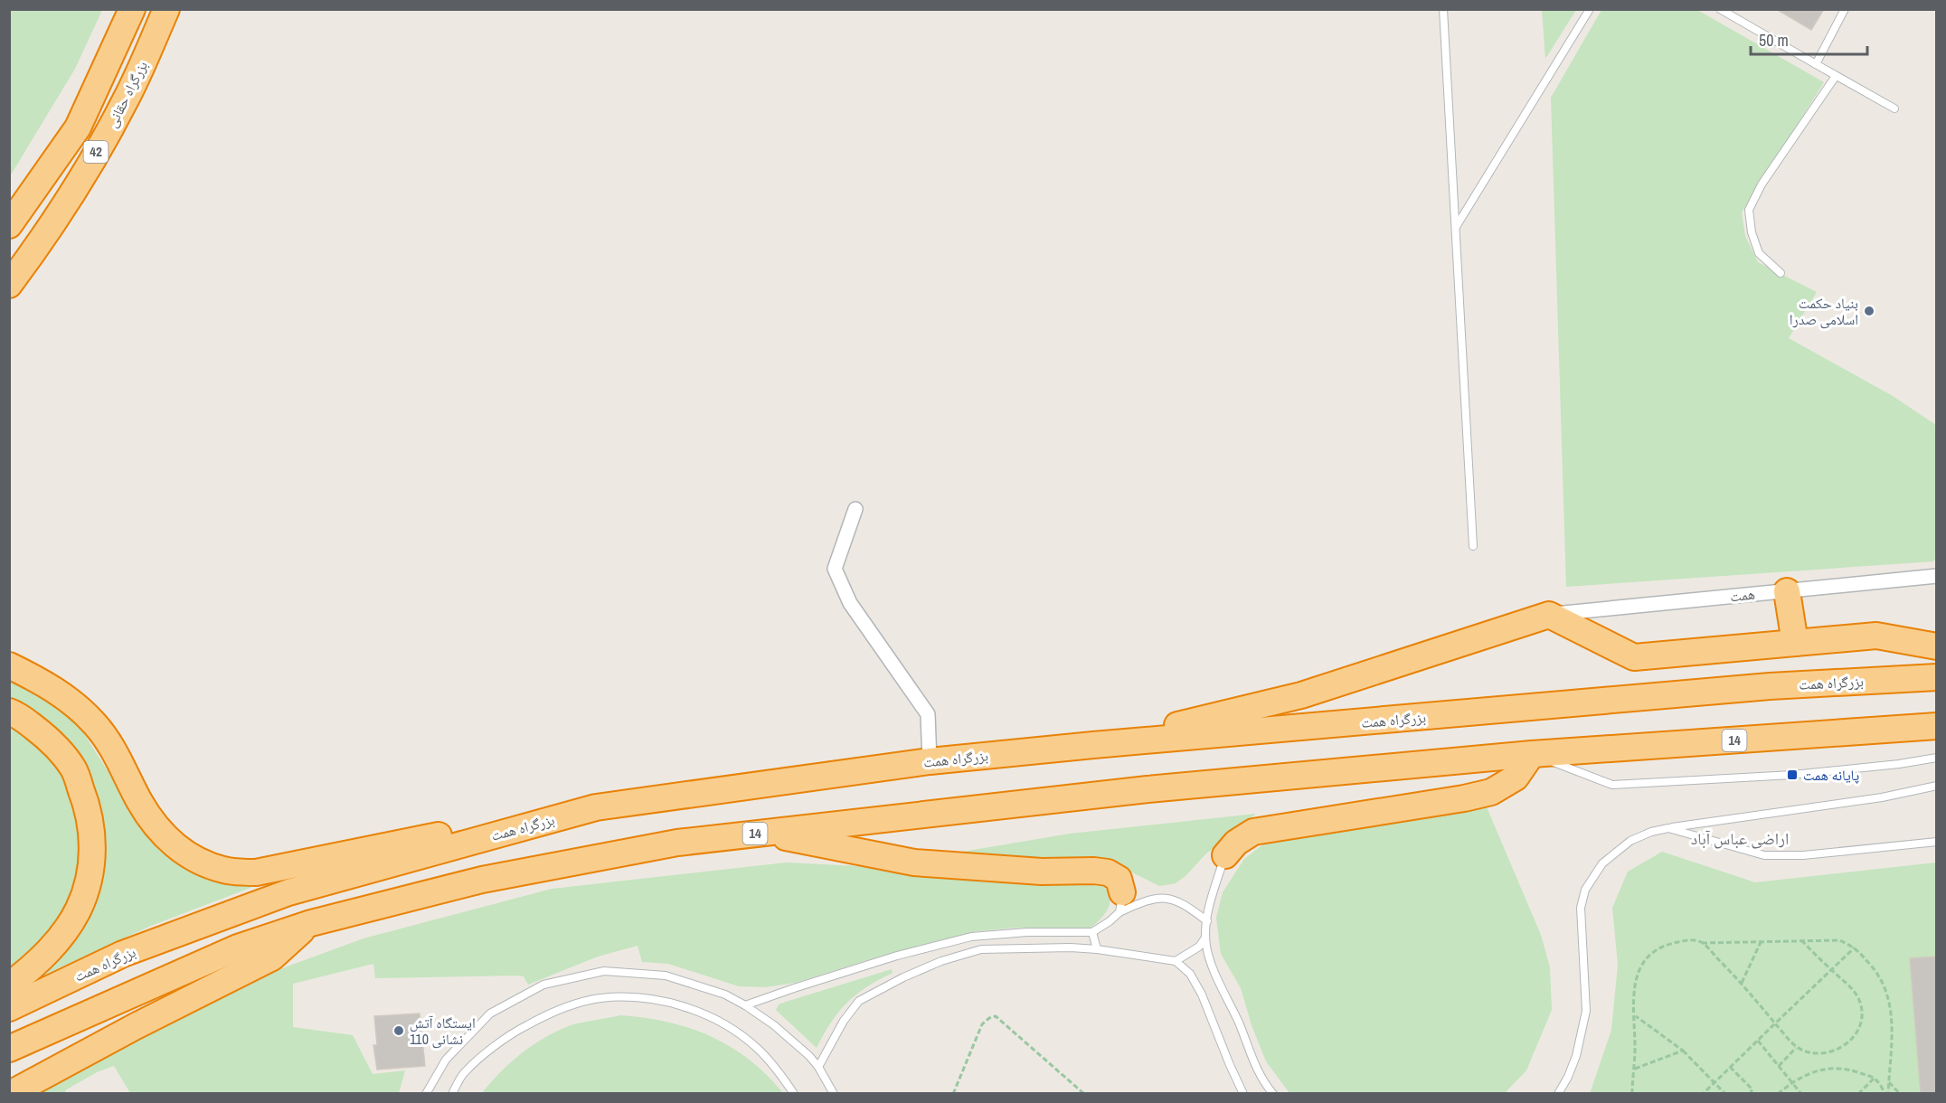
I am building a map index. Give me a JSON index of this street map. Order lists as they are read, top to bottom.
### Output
{
  "streets": {
    "highway": [
      "بزرگراه حقانی",
      "42",
      "بزرگراه همت",
      "14"
    ],
    "street": ["همت"]
  },
  "districts": ["اراضی عباس آباد"],
  "places": {
    "other": ["بنیاد حکمت اسلامی صدرا", "ایستگاه آتش نشانی 110"],
    "transit": ["پایانه همت"]
  },
  "scale_bar": "50 m"
}
